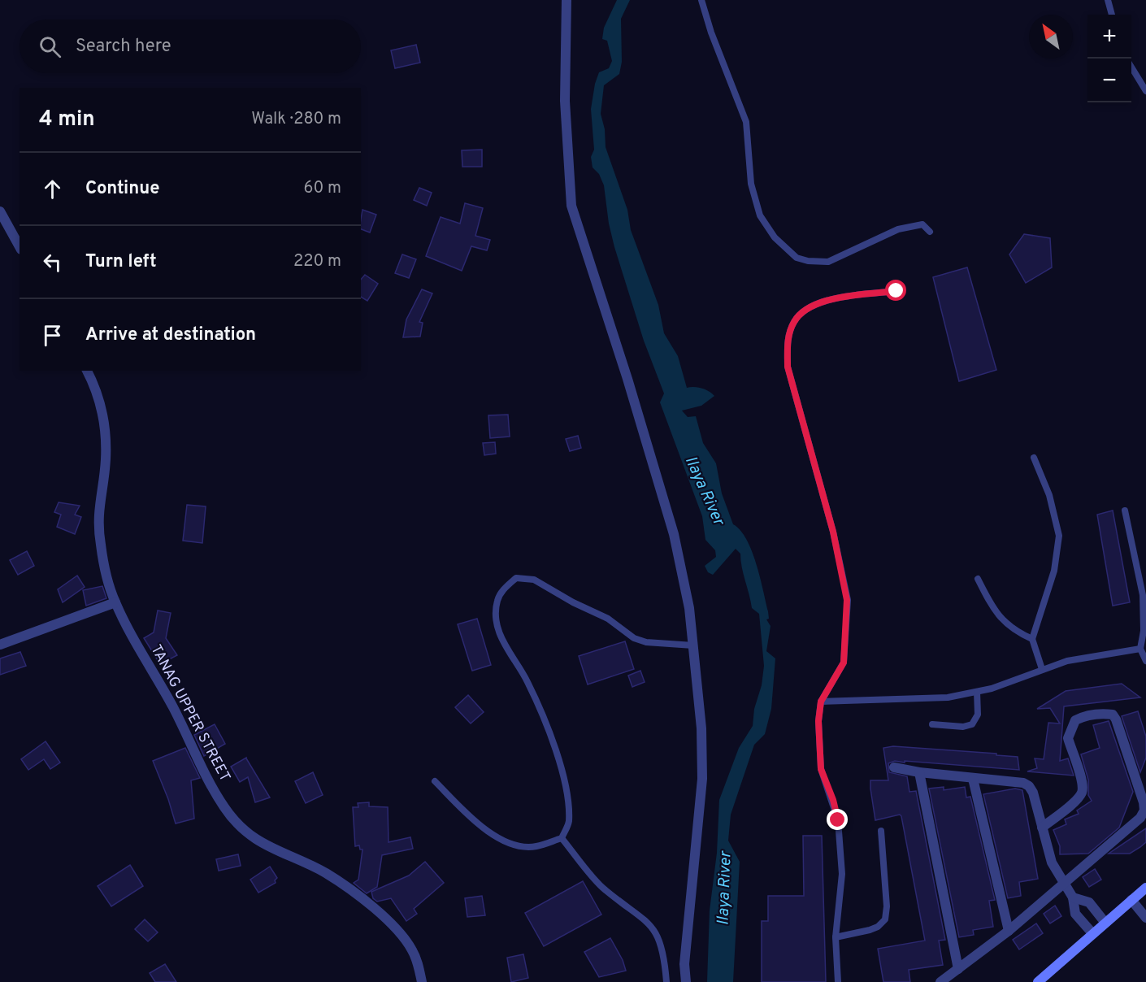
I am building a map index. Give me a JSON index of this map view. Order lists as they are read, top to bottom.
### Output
{
  "streets": {
    "street": ["TANAG UPPER STREET"]
  },
  "water": ["Ilaya River"],
  "north": "top left",
  "page": {
    "map_buttons": ["+", "−"],
    "search": "Search here",
    "heading": ["4 min", "Walk · 280 m"],
    "list": [
      ["Continue", "60 m"],
      ["Turn left", "220 m"],
      "Arrive at destination"
    ]
  }
}
